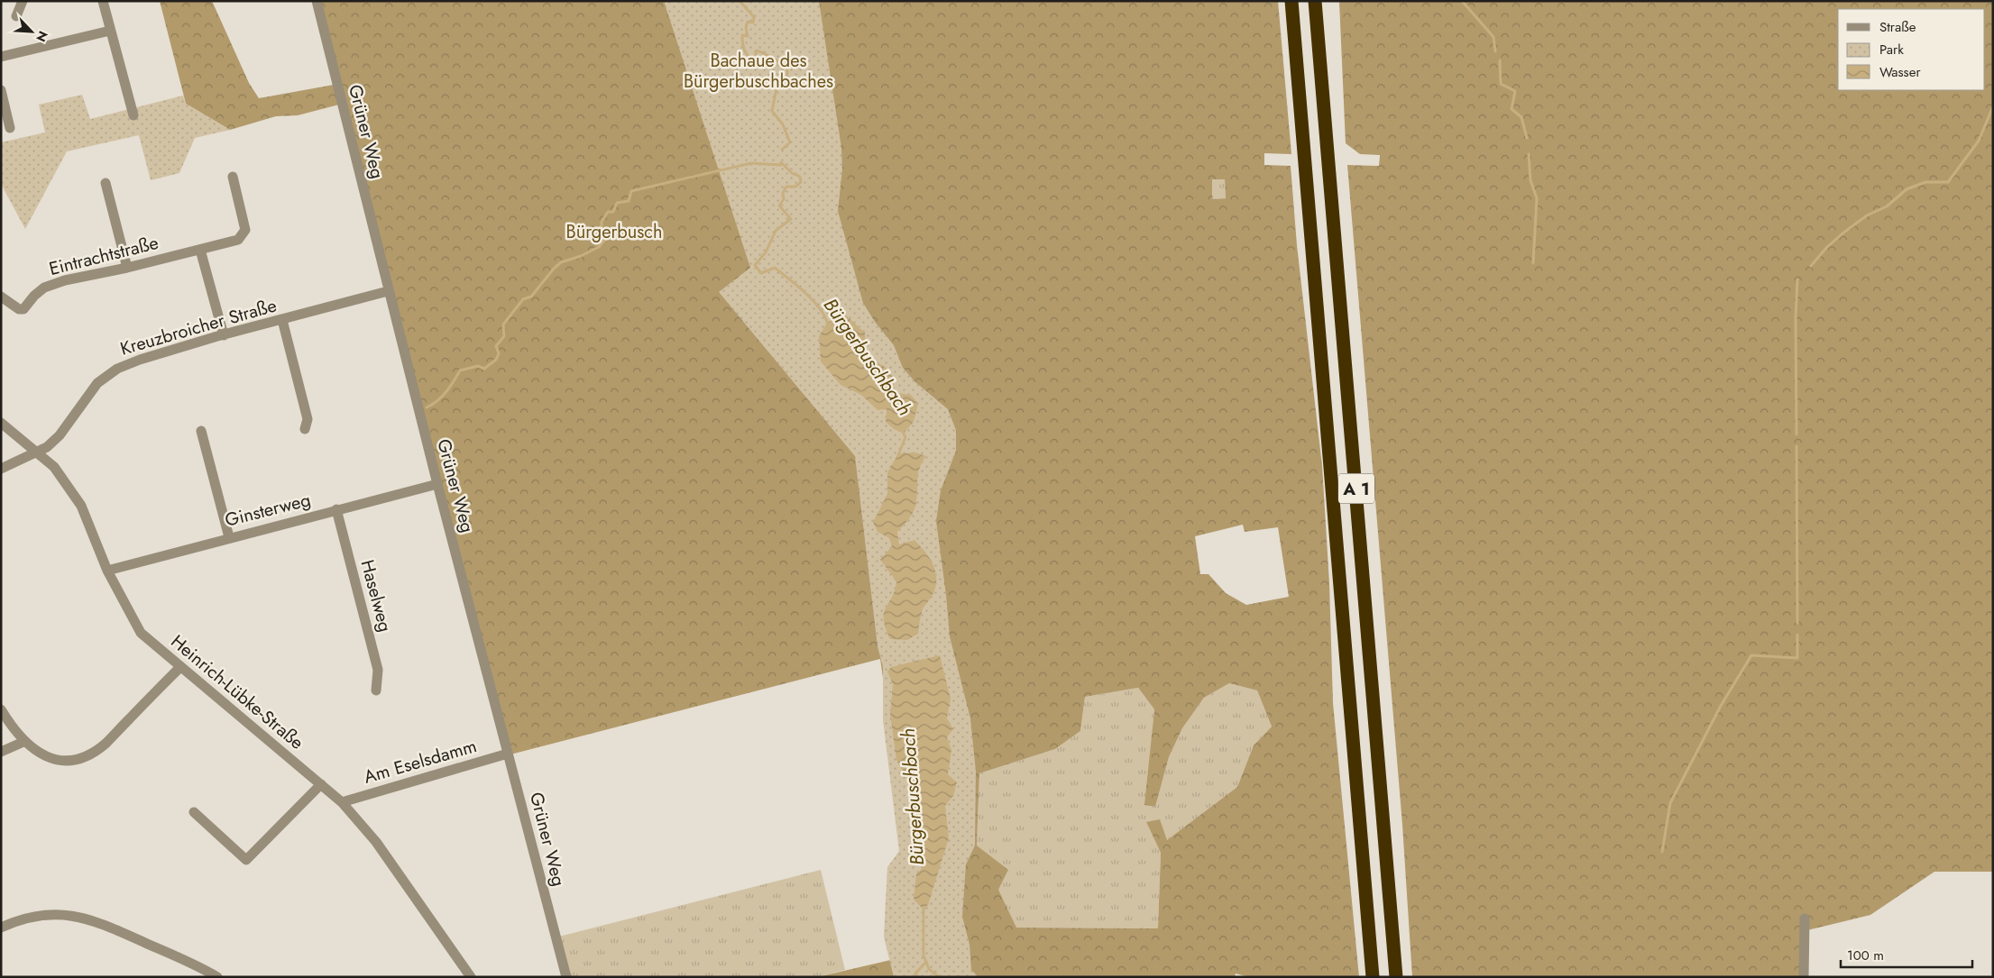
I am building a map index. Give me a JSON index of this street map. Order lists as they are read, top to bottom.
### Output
{
  "streets": {
    "highway": ["A 1"],
    "street": [
      "Grüner Weg",
      "Eintrachtstraße",
      "Kreuzbroicher Straße",
      "Ginsterweg",
      "Haselweg",
      "Heinrich-Lübke-Straße",
      "Am Eselsdamm"
    ]
  },
  "crossings": [
    ["Grüner Weg", "Kreuzbroicher Straße"],
    ["Grüner Weg", "Ginsterweg"],
    ["Grüner Weg", "Am Eselsdamm"],
    ["Kreuzbroicher Straße", "Heinrich-Lübke-Straße"],
    ["Ginsterweg", "Haselweg"],
    ["Ginsterweg", "Heinrich-Lübke-Straße"],
    ["Heinrich-Lübke-Straße", "Am Eselsdamm"]
  ],
  "water": ["Bürgerbuschbach"],
  "parks": ["Bachaue des Bürgerbuschbaches", "Bürgerbusch"],
  "legend": ["Straße", "Park", "Wasser"],
  "scale_bar": "100 m",
  "north": "bottom right"
}
